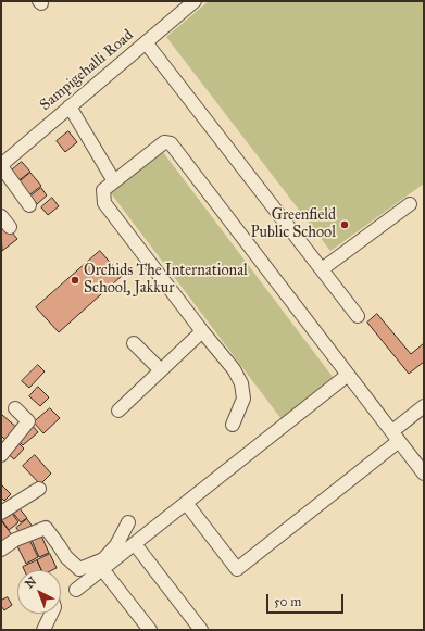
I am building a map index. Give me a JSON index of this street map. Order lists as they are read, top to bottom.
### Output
{
  "streets": {
    "street": ["Sampigehalli Road"]
  },
  "places": ["Greenfield Public School", "Orchids The International School, Jakkur"],
  "scale_bar": "50 m",
  "north": "top left"
}
